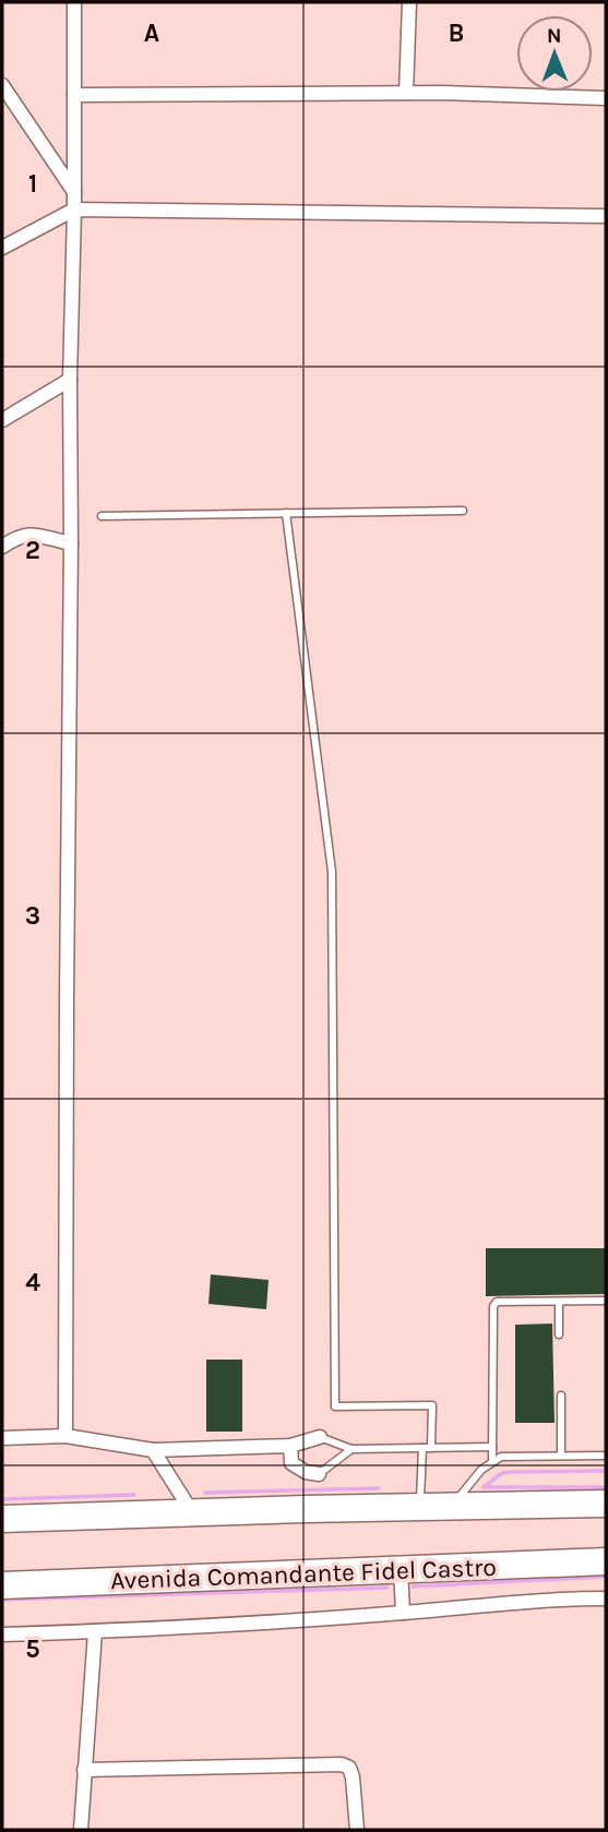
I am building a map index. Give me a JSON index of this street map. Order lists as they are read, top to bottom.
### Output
{
  "streets": {
    "highway": ["Avenida Comandante Fidel Castro"]
  },
  "north": "top",
  "grid": {
    "columns": ["A", "B"],
    "rows": [
      "1",
      "2",
      "3",
      "4",
      "5"
    ]
  }
}
